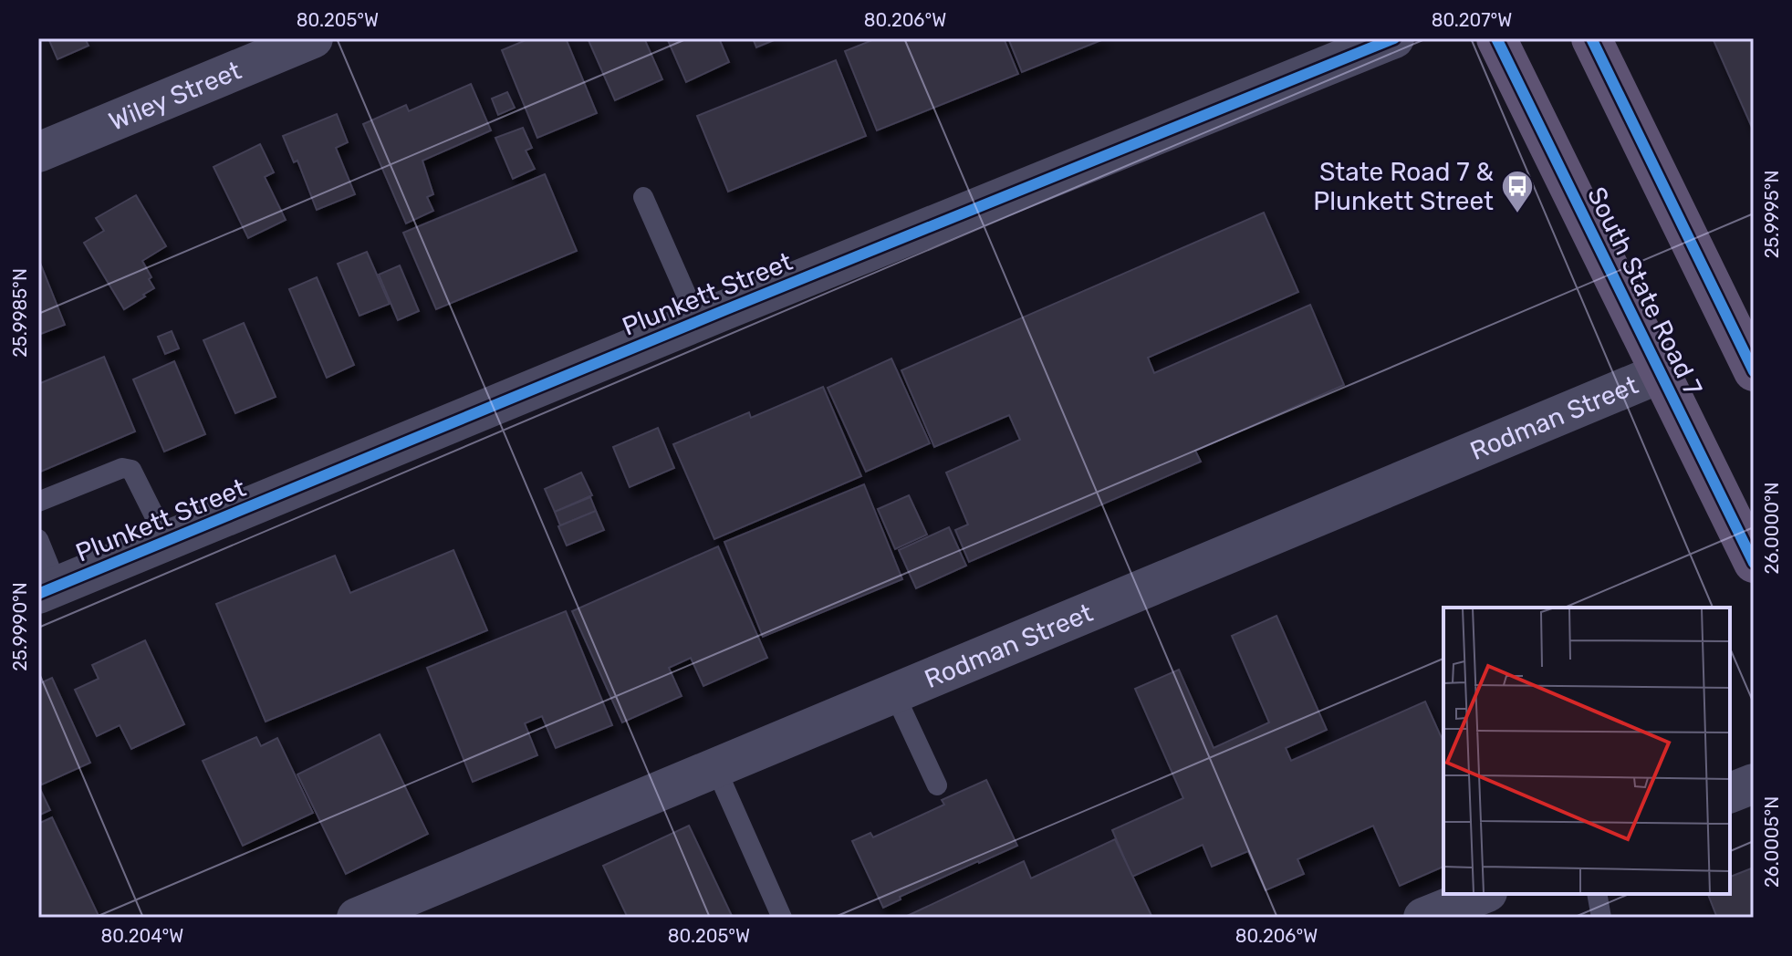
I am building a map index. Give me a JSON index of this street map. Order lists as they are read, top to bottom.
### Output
{
  "streets": {
    "main road": ["South State Road 7"],
    "street": ["Wiley Street", "Plunkett Street", "Rodman Street"]
  },
  "crossings": [
    ["South State Road 7", "Rodman Street"]
  ],
  "places": {
    "bus stop": ["State Road 7 & Plunkett Street"]
  },
  "coordinates": [
    "80.205°W",
    "80.206°W",
    "80.207°W",
    "25.9995°N",
    "25.9985°N",
    "26.0000°N",
    "25.9990°N",
    "26.0005°N",
    "80.204°W"
  ]
}
